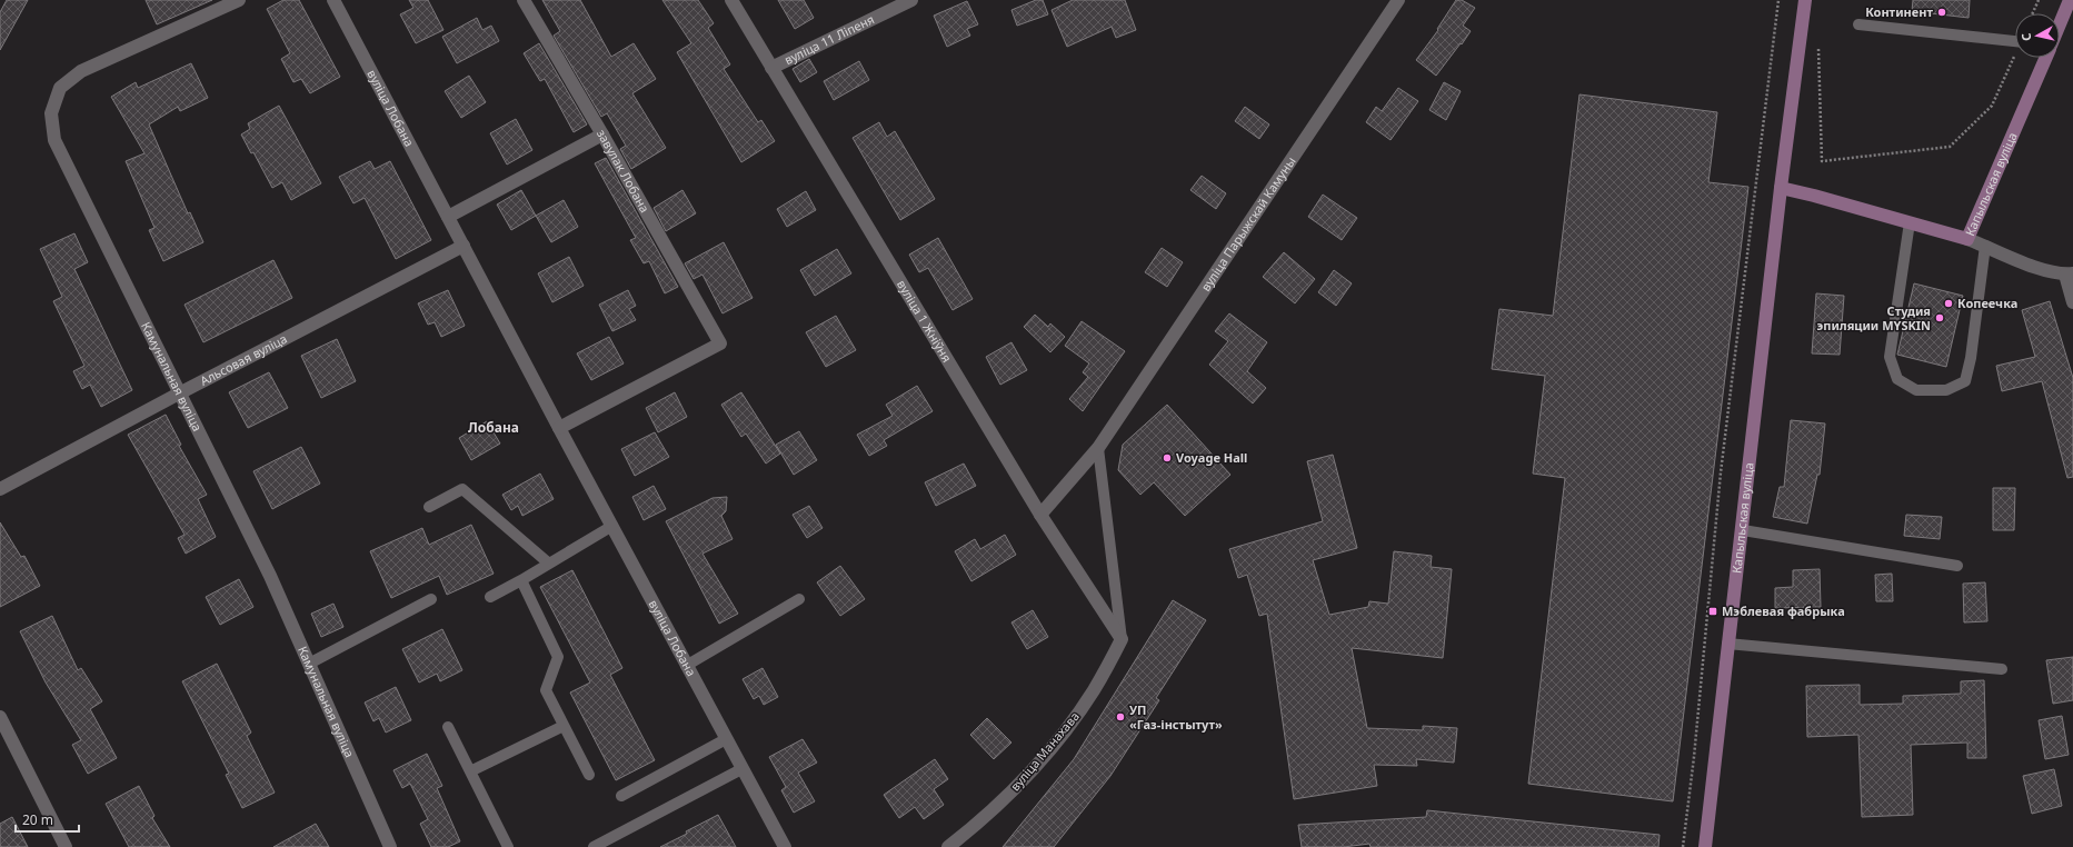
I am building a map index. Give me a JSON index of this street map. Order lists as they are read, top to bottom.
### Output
{
  "streets": {
    "main road": ["Капыльская вуліца"],
    "street": [
      "вуліца 11 Ліпеня",
      "вуліца Лобана",
      "завулак Лобана",
      "вуліца Парыжскай Камуны",
      "вуліца 1 Жніўня",
      "Альсовая вуліца",
      "Камунальная вуліца",
      "вуліца Манахава"
    ]
  },
  "crossings": [
    ["вуліца 11 Ліпеня", "вуліца 1 Жніўня"],
    ["вуліца Лобана", "завулак Лобана"],
    ["вуліца Лобана", "Альсовая вуліца"],
    ["вуліца Парыжскай Камуны", "вуліца 1 Жніўня"],
    ["вуліца 1 Жніўня", "вуліца Манахава"],
    ["Альсовая вуліца", "Камунальная вуліца"]
  ],
  "districts": ["Лобана"],
  "places": {
    "other": [
      "Континент",
      "Копеечка",
      "Студия эпиляции MYSKIN",
      "Voyage Hall",
      "УП «Газ-інстытут»"
    ],
    "transit": ["Мэблевая фабрыка"]
  },
  "scale_bar": "20 m",
  "north": "left"
}
